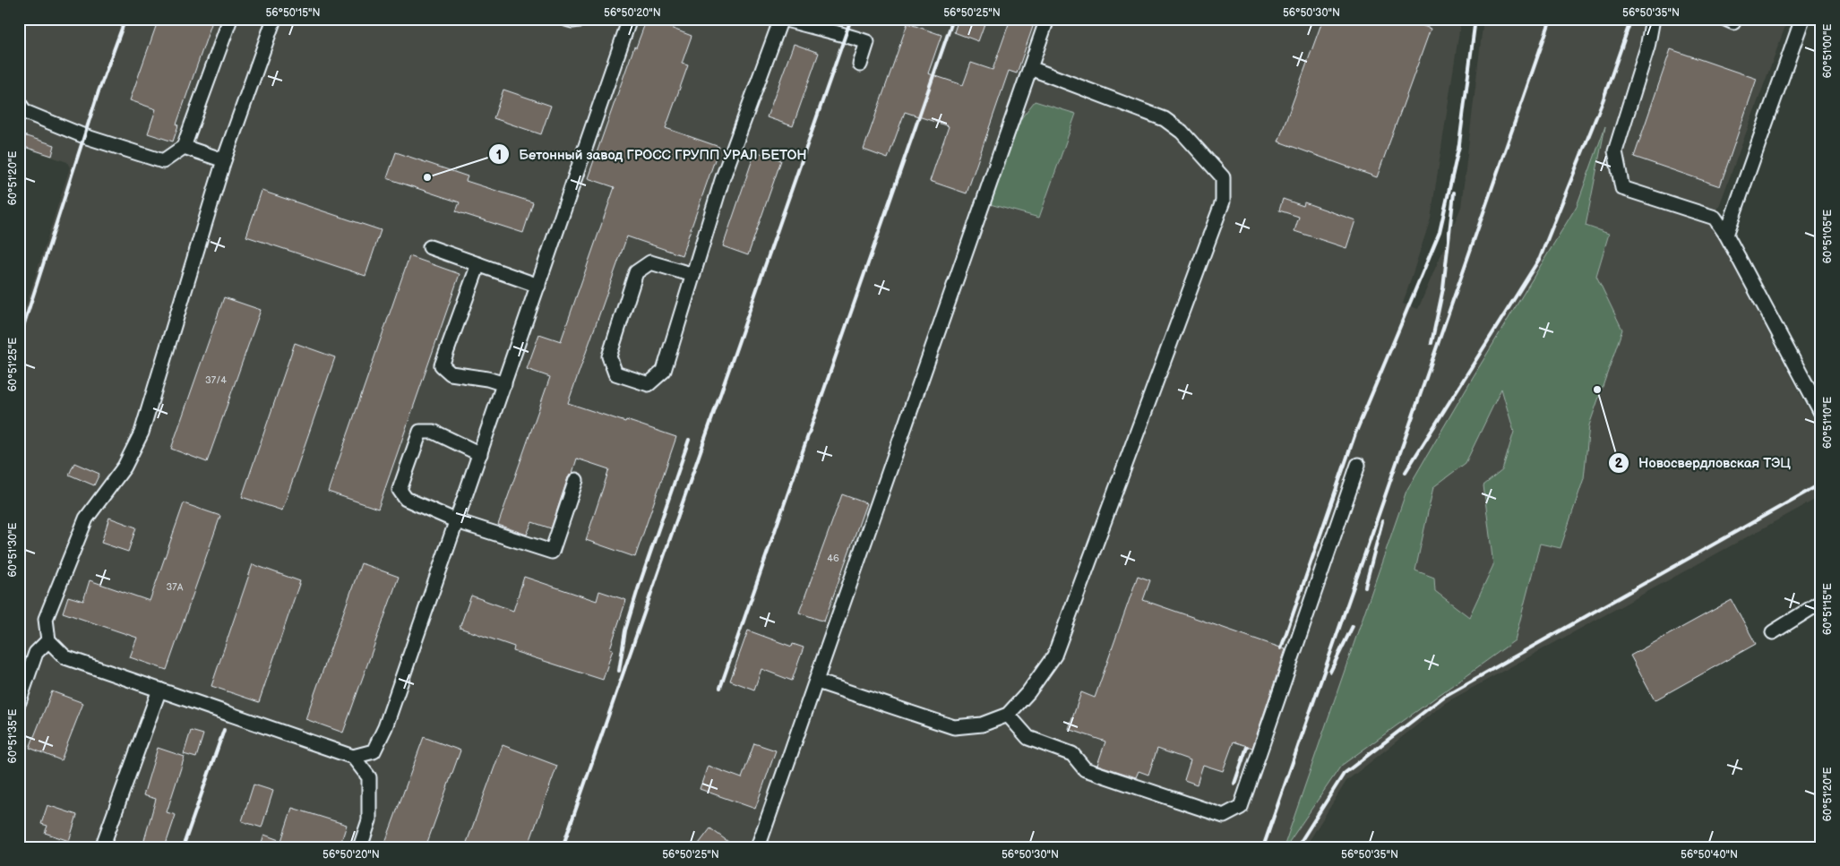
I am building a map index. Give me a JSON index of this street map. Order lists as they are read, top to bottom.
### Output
{
  "places": ["Бетонный завод ГРОСС ГРУПП УРАЛ БЕТОН", "Новосвердловская ТЭЦ"],
  "house_numbers": ["37/4", "46", "37А"],
  "coordinates": [
    "56°50'15\"N",
    "56°50'20\"N",
    "56°50'25\"N",
    "56°50'30\"N",
    "56°50'35\"N",
    "60°51'00\"E",
    "60°51'20\"E",
    "60°51'05\"E",
    "60°51'25\"E",
    "60°51'10\"E",
    "60°51'30\"E",
    "60°51'15\"E",
    "60°51'35\"E",
    "56°50'40\"N"
  ]
}
